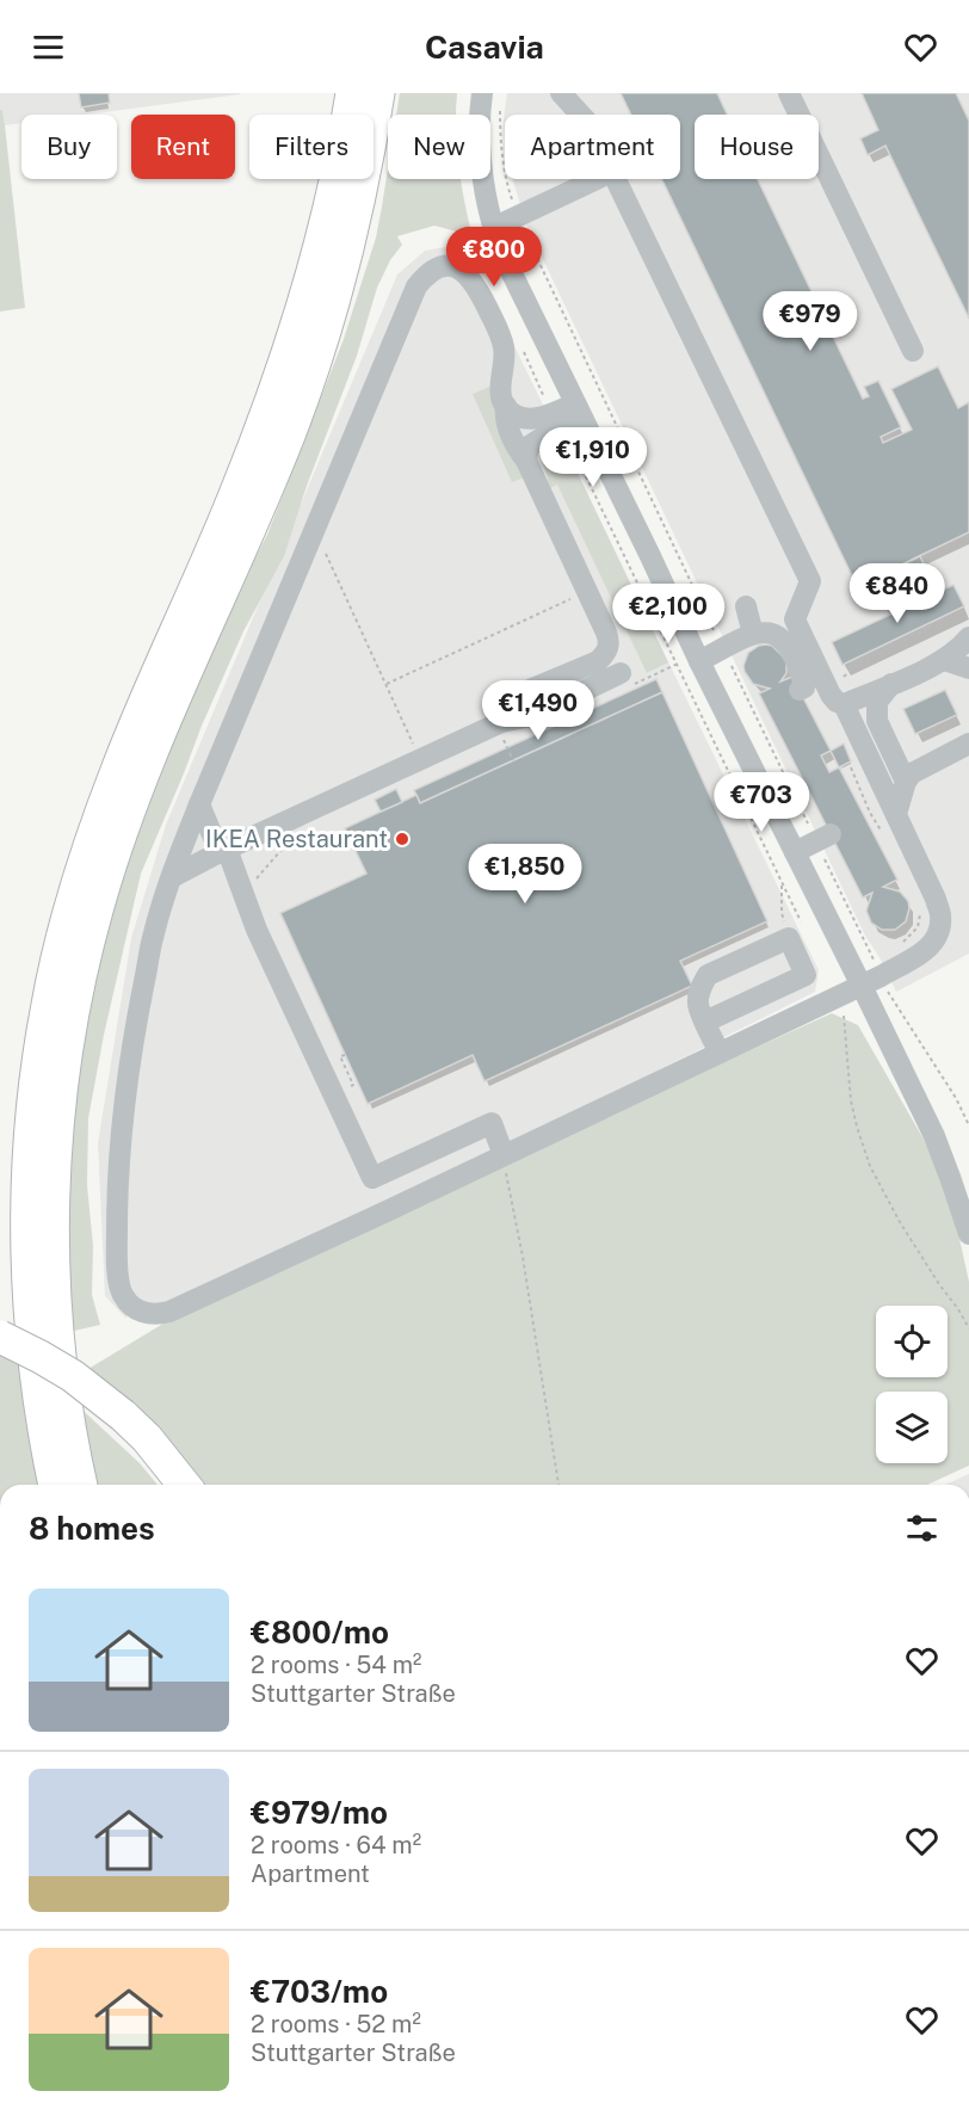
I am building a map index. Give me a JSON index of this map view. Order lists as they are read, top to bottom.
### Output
{
  "places": ["IKEA Restaurant"],
  "page": {
    "header": "Casavia",
    "chip": [
      "Buy",
      "Rent",
      "Filters",
      "New",
      "Apartment",
      "House"
    ],
    "price": [
      "€800",
      "€979",
      "€1,910",
      "€840",
      "€2,100",
      "€1,490",
      "€703",
      "€1,850"
    ],
    "heading": "8 homes",
    "list": [
      {
        "name": "€800/mo",
        "note": "2 rooms · 54 m² · Stuttgarter Straße"
      },
      {
        "name": "€979/mo",
        "note": "2 rooms · 64 m² · Apartment"
      },
      {
        "name": "€703/mo",
        "note": "2 rooms · 52 m² · Stuttgarter Straße"
      }
    ]
  }
}
